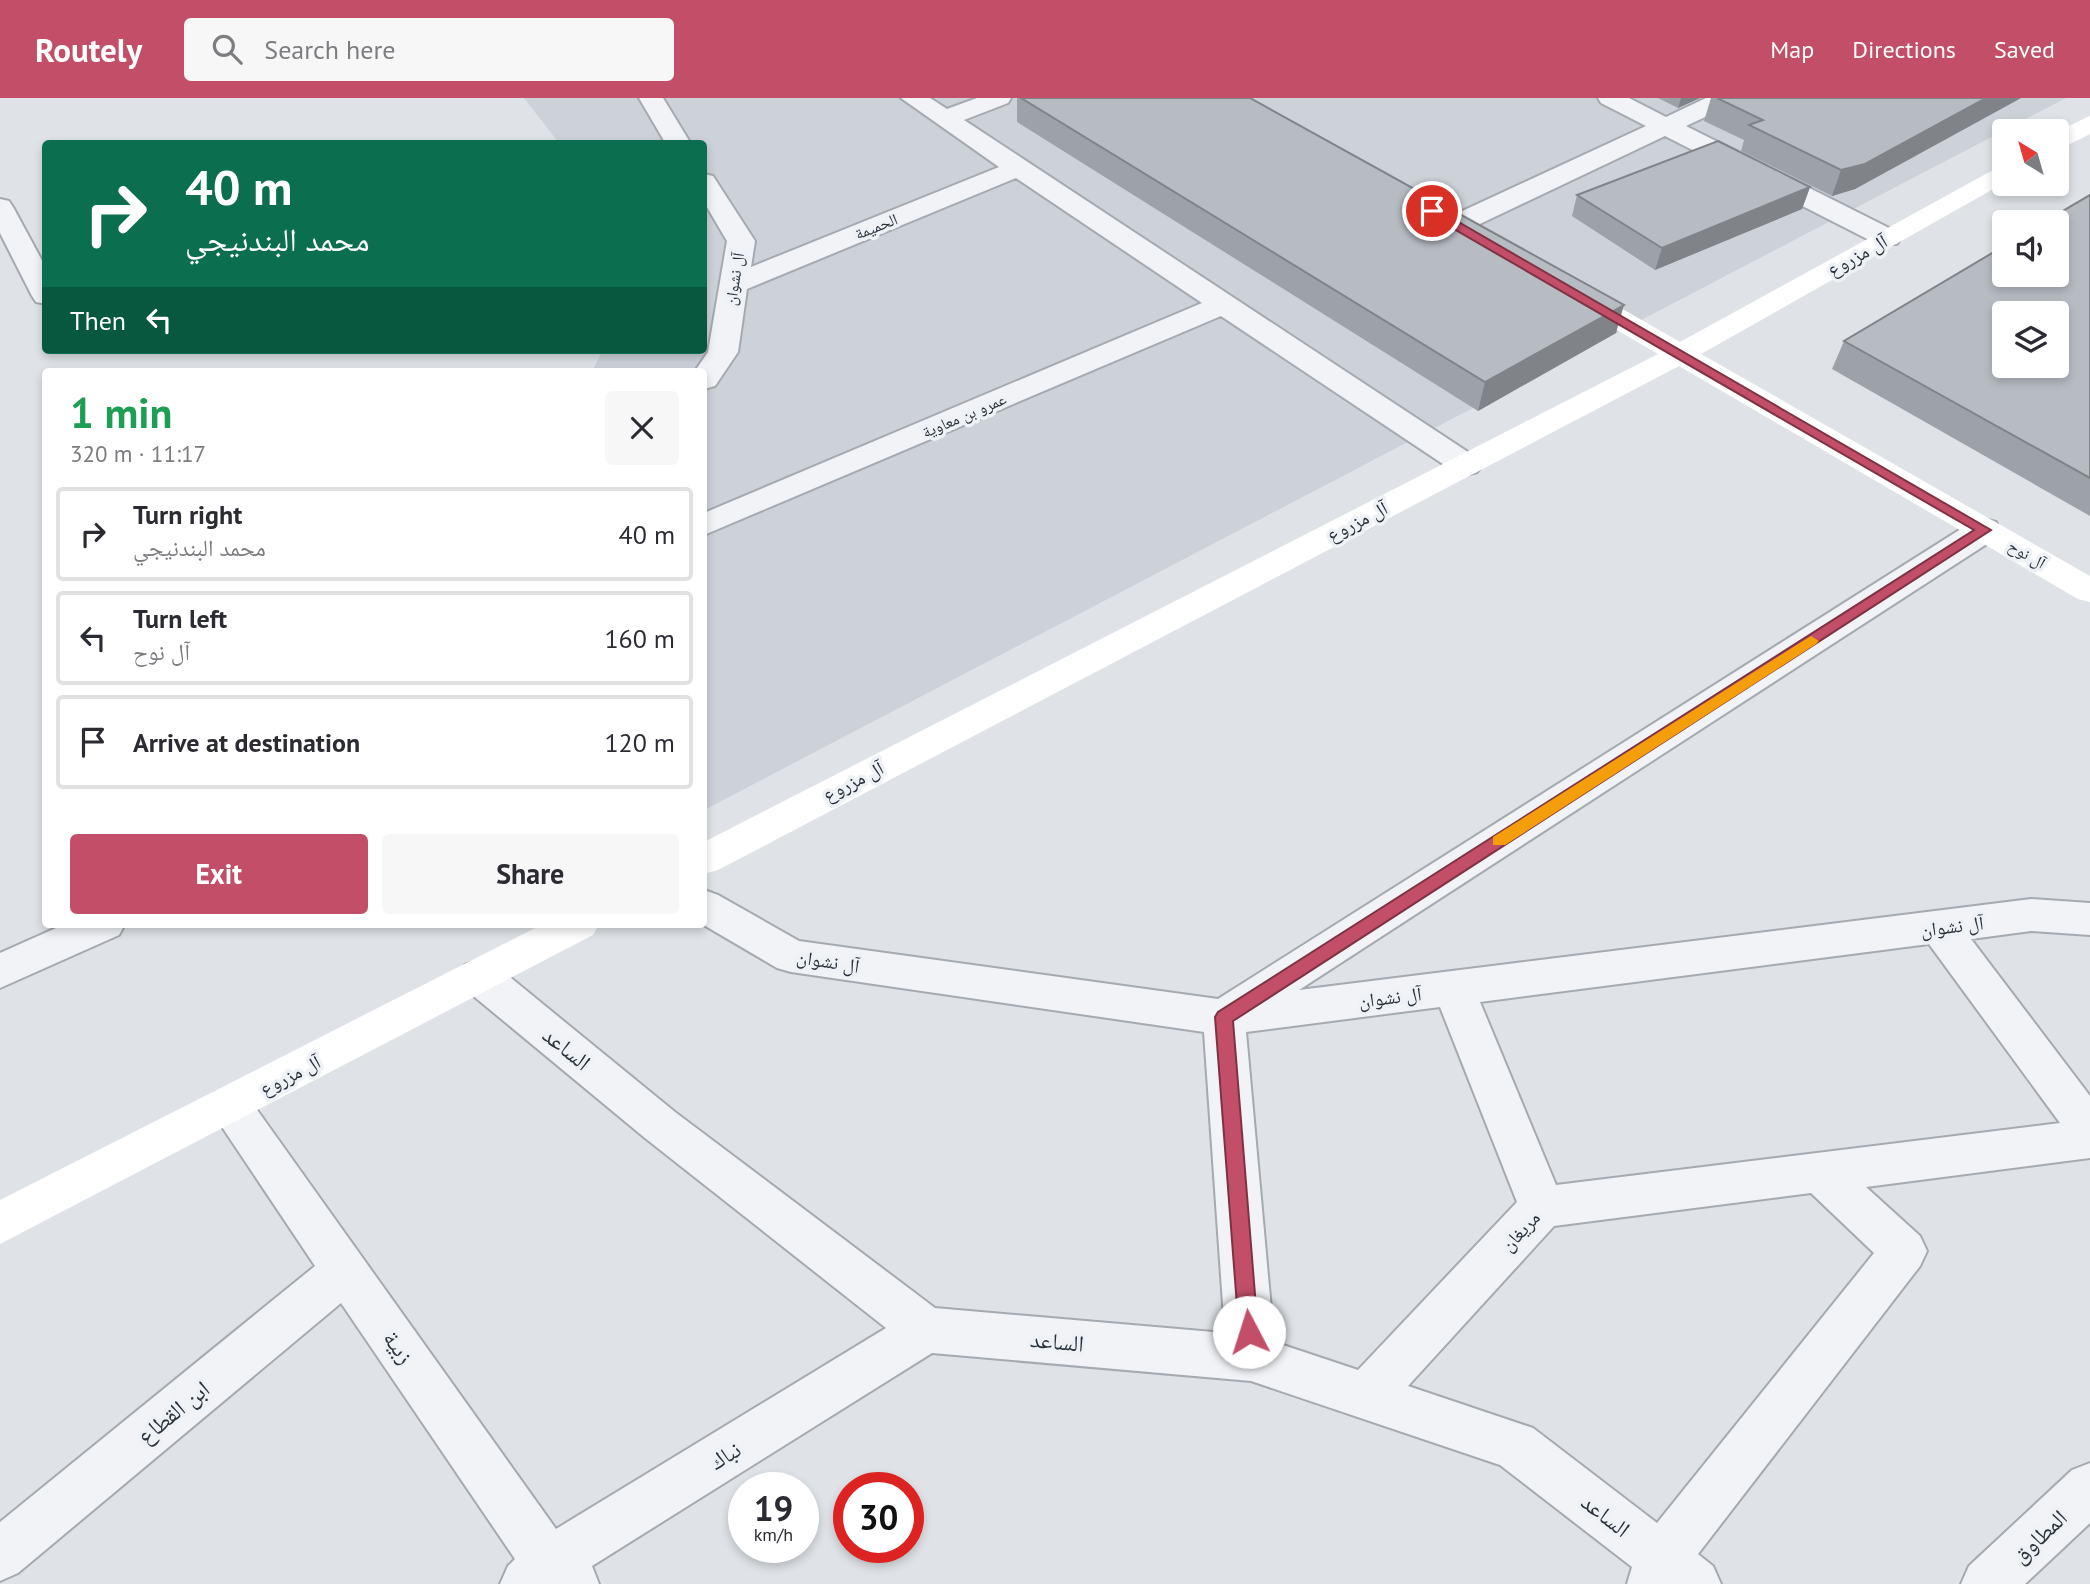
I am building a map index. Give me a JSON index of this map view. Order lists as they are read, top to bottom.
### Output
{
  "streets": {
    "street": [
      "الحميمة",
      "آل مزروع",
      "آل نشوان",
      "عمرو بن معاوية",
      "آل نوح",
      "الساعد",
      "مريغان",
      "زبية",
      "ابن القطاع",
      "نباك",
      "المطاوق"
    ]
  },
  "crossings": [
    ["الحميمة", "آل نشوان"],
    ["آل مزروع", "آل نوح"],
    ["آل مزروع", "الساعد"],
    ["آل مزروع", "زبية"],
    ["آل نشوان", "مريغان"],
    ["الساعد", "مريغان"],
    ["الساعد", "نباك"],
    ["زبية", "ابن القطاع"],
    ["زبية", "نباك"]
  ],
  "north": "top left",
  "page": {
    "header": "Routely",
    "search": "Search here",
    "nav": ["Map", "Directions", "Saved"],
    "turn": ["40 m", "محمد البندنيجي"],
    "then": "Then",
    "heading": ["1 min", "320 m · 11:17"],
    "list": [
      {
        "name": "Turn right",
        "note": "محمد البندنيجي",
        "value": "40 m"
      },
      {
        "name": "Turn left",
        "note": "آل نوح",
        "value": "160 m"
      },
      {
        "name": "Arrive at destination",
        "value": "120 m"
      }
    ],
    "buttons": ["Exit", "Share"],
    "speed": "19 km/h",
    "limit": "30"
  }
}
